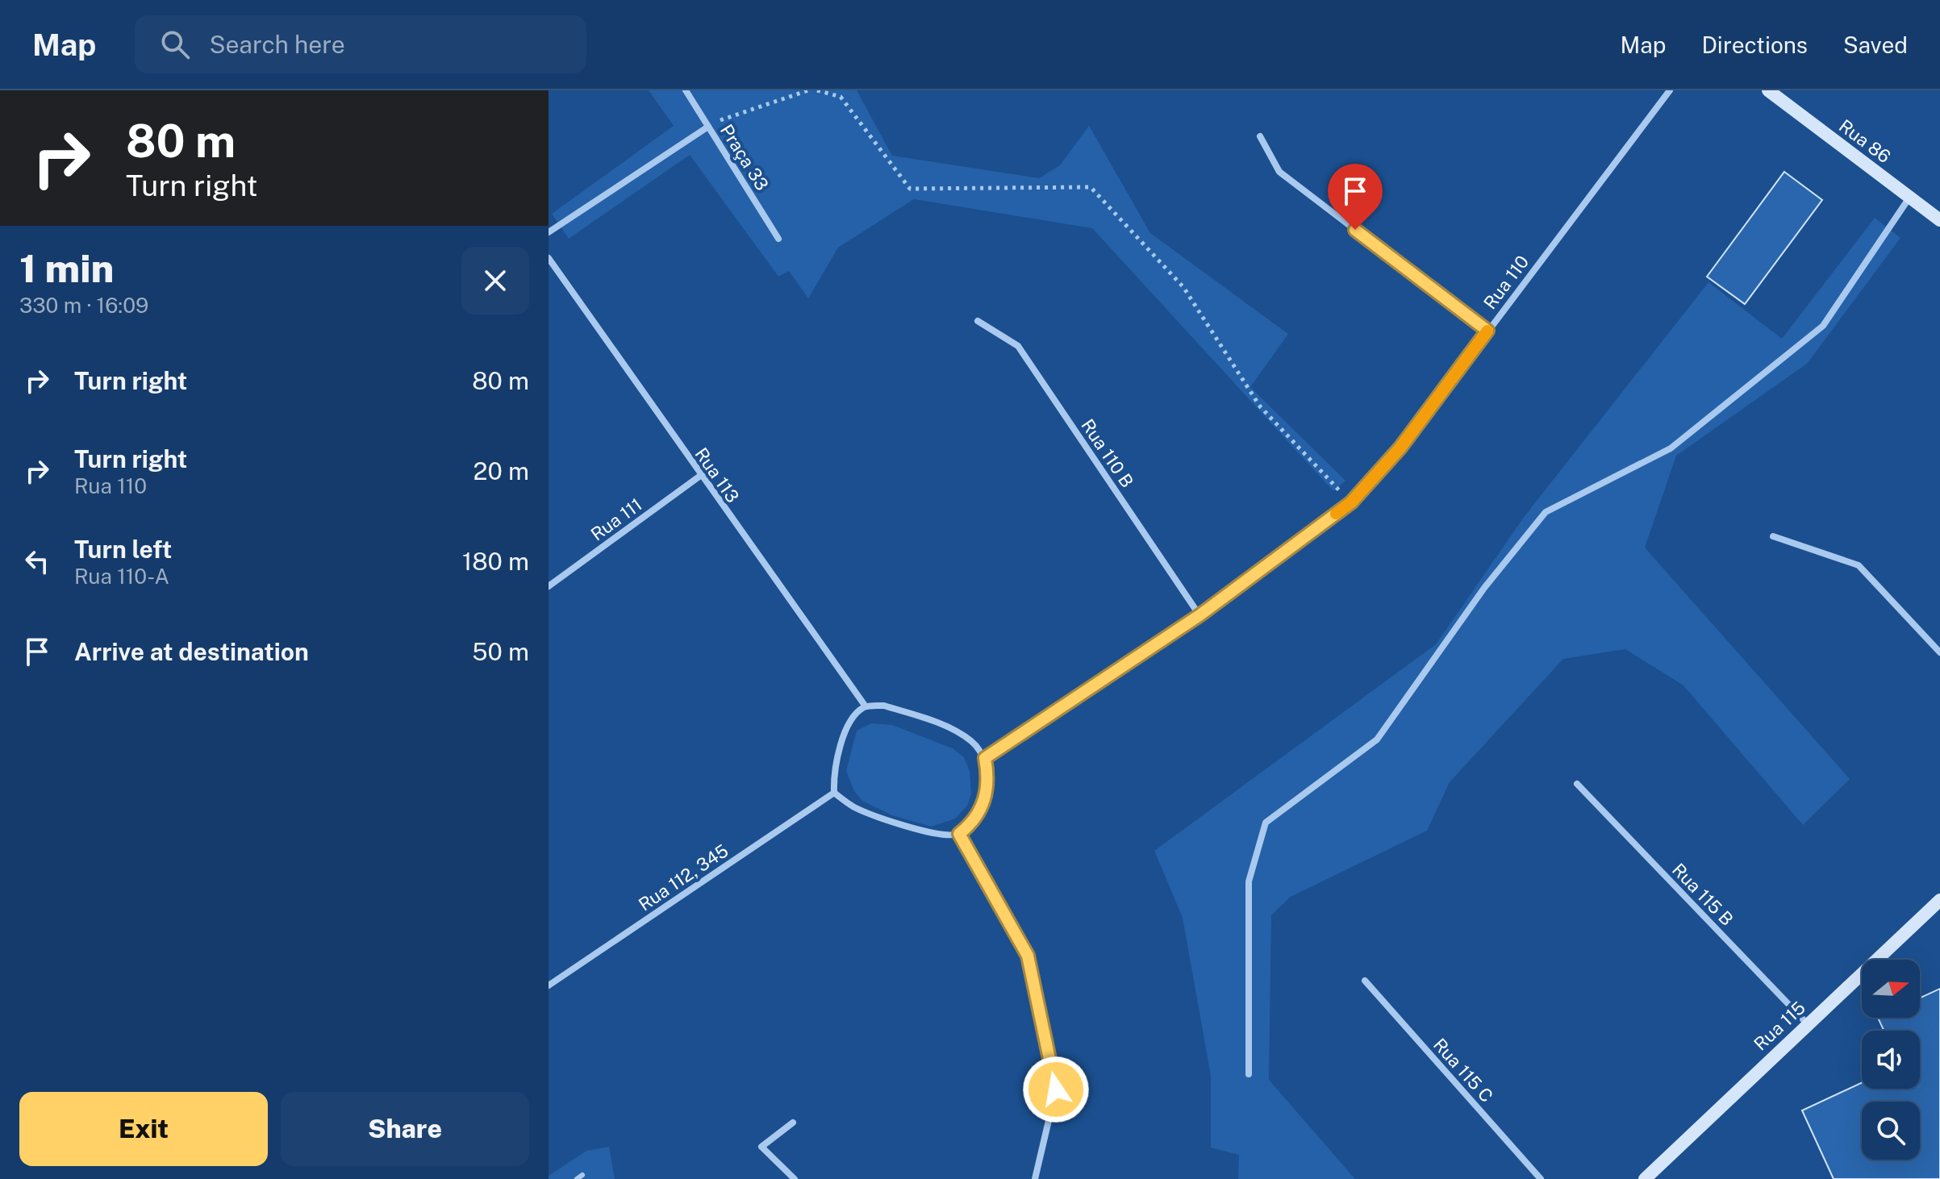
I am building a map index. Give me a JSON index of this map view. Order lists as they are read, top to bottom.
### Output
{
  "streets": {
    "street": [
      "Rua 86",
      "Praça 33",
      "Rua 110",
      "Rua 110 B",
      "Rua 113",
      "Rua 111",
      "Rua 112, 345",
      "Rua 115 B",
      "Rua 115",
      "Rua 115 C"
    ]
  },
  "crossings": [
    ["Rua 110", "Rua 110 B"],
    ["Rua 110", "Rua 113"],
    ["Rua 110", "Rua 112, 345"],
    ["Rua 113", "Rua 111"],
    ["Rua 113", "Rua 112, 345"],
    ["Rua 115 B", "Rua 115"]
  ],
  "north": "right",
  "page": {
    "header": "Map",
    "search": "Search here",
    "nav": ["Map", "Directions", "Saved"],
    "turn": ["80 m", "Turn right"],
    "heading": ["1 min", "330 m · 16:09"],
    "list": [
      {
        "name": "Turn right",
        "value": "80 m"
      },
      {
        "name": "Turn right",
        "note": "Rua 110",
        "value": "20 m"
      },
      {
        "name": "Turn left",
        "note": "Rua 110-A",
        "value": "180 m"
      },
      {
        "name": "Arrive at destination",
        "value": "50 m"
      }
    ],
    "buttons": ["Exit", "Share"]
  }
}
